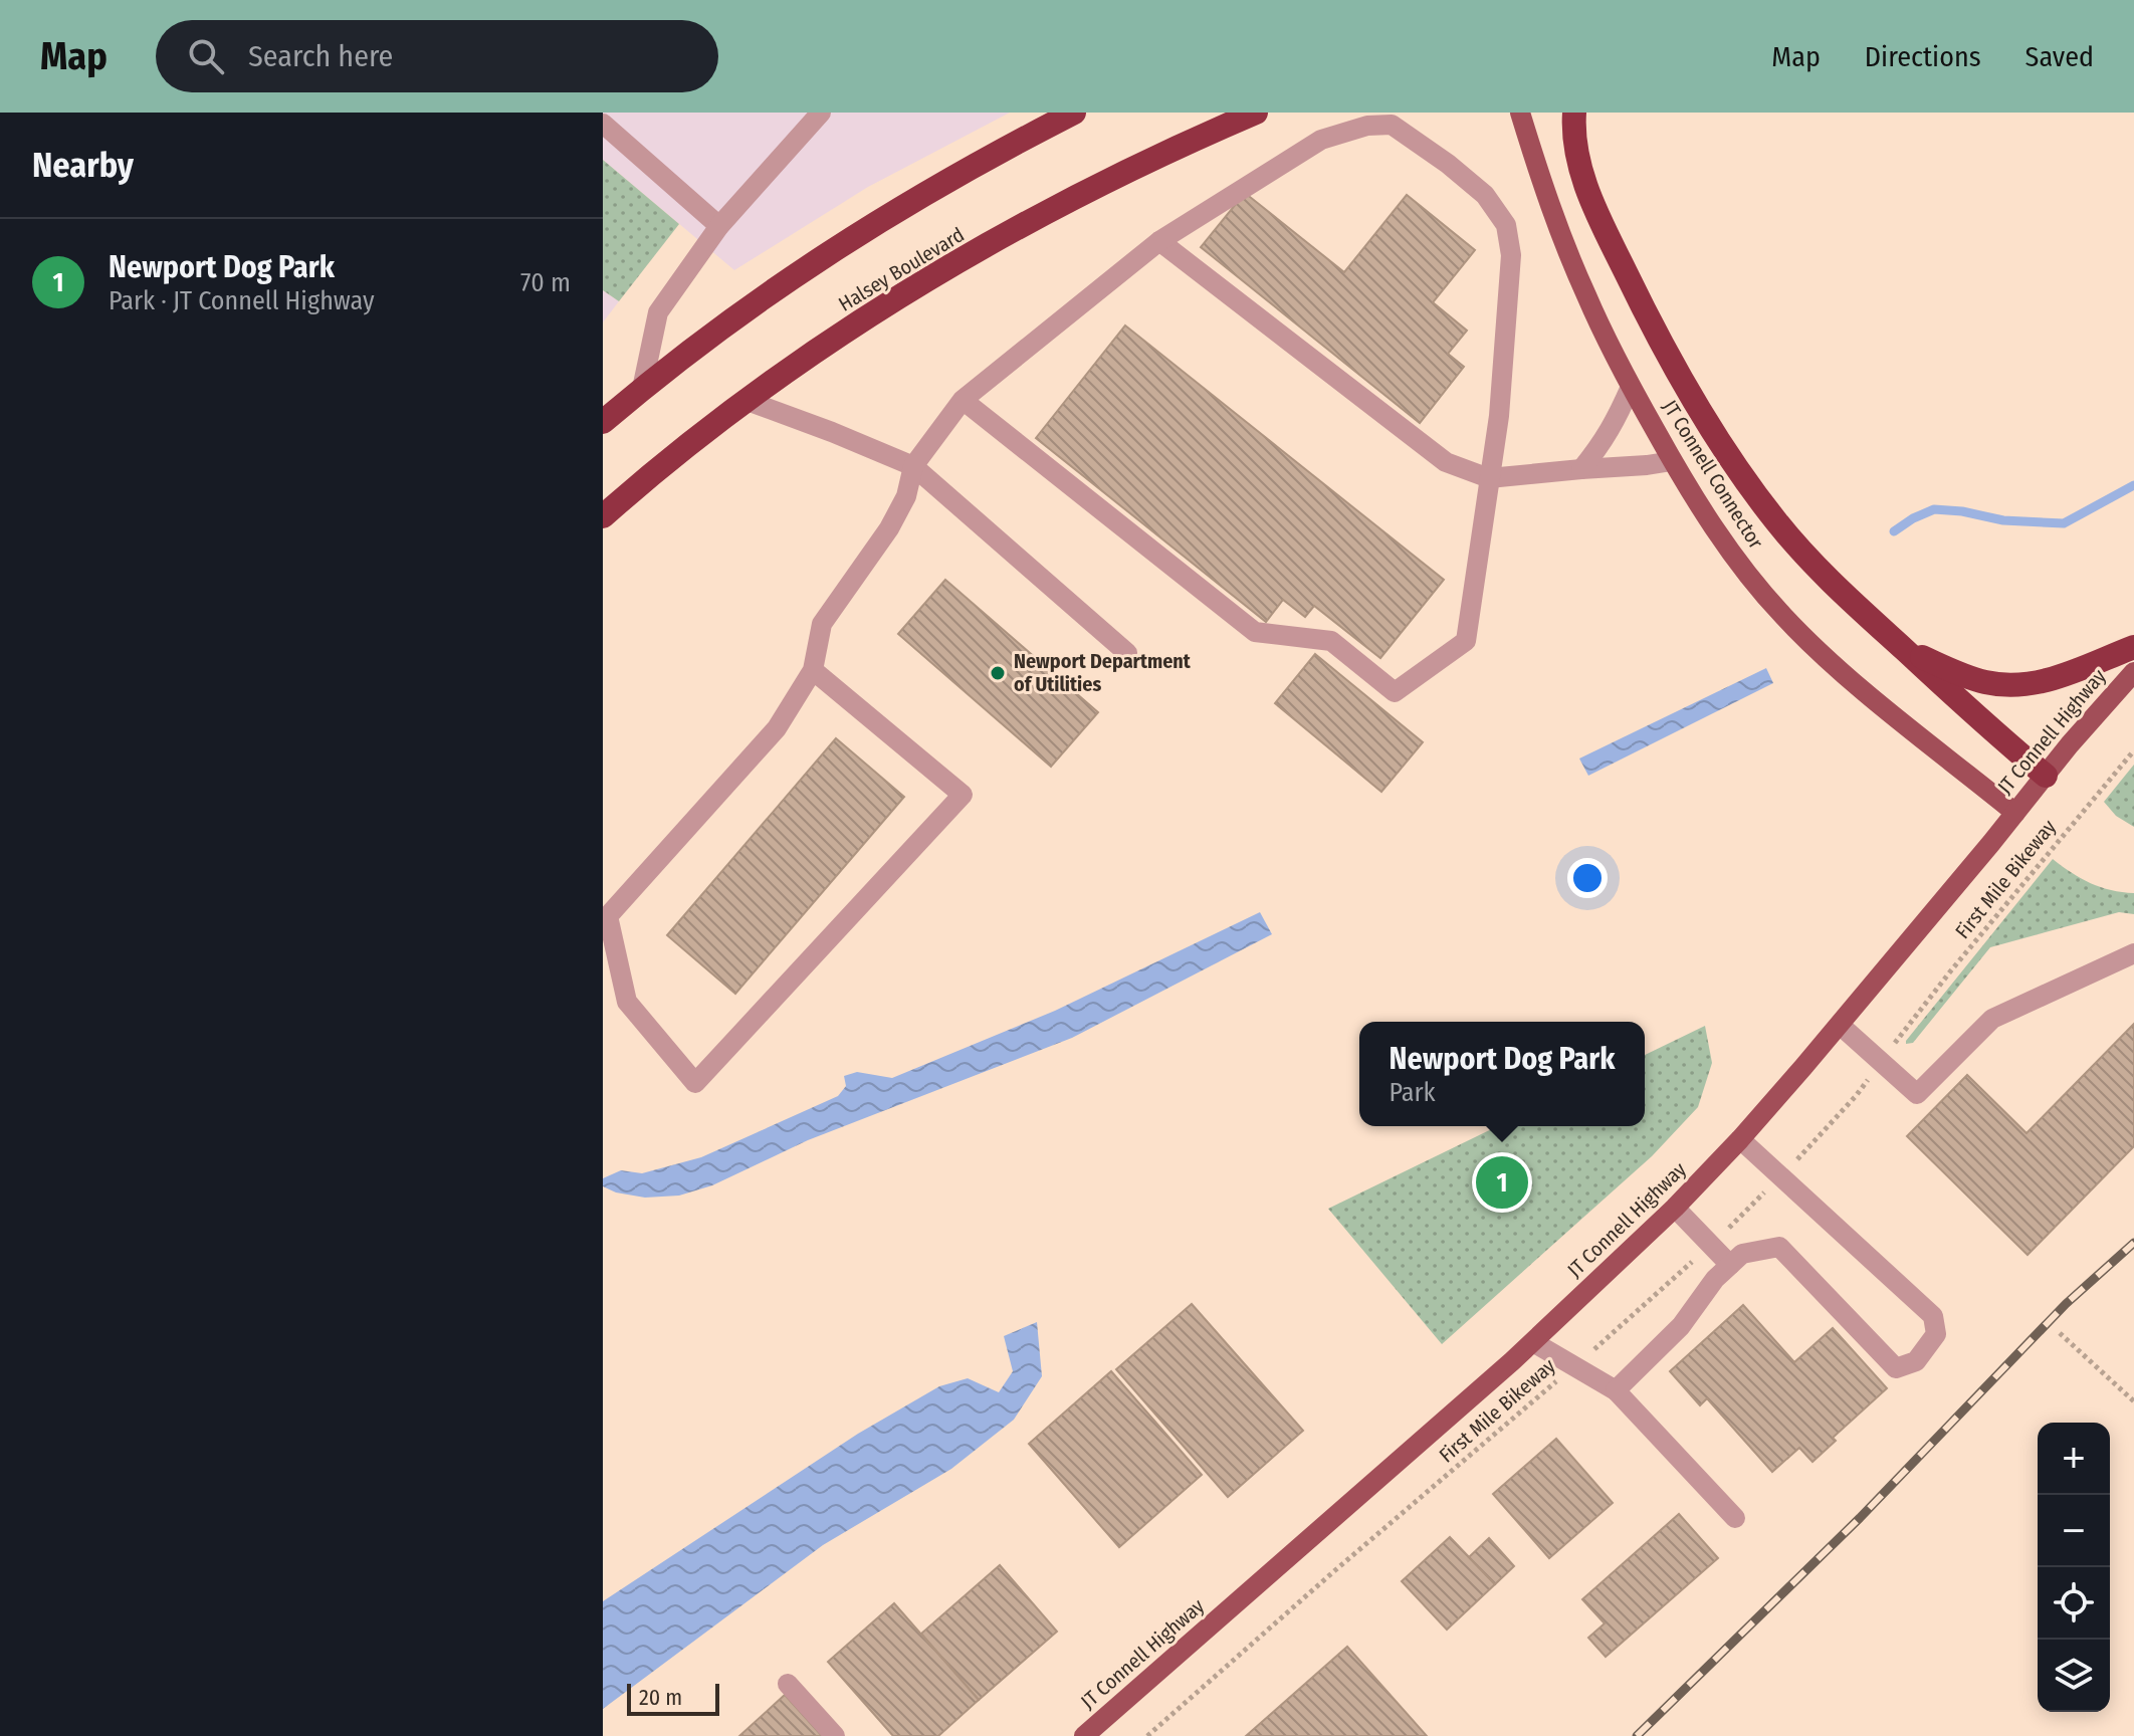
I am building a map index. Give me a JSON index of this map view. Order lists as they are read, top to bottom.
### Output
{
  "streets": {
    "highway": ["Halsey Boulevard"],
    "main road": ["JT Connell Connector", "JT Connell Highway"],
    "path": ["First Mile Bikeway"]
  },
  "crossings": [
    ["JT Connell Connector", "JT Connell Highway"]
  ],
  "places": ["Newport Department of Utilities"],
  "scale_bar": "20 m",
  "page": {
    "header": "Map",
    "search": "Search here",
    "nav": ["Map", "Directions", "Saved"],
    "heading": "Nearby",
    "list": [
      {
        "mark": "1",
        "name": "Newport Dog Park",
        "note": "Park · JT Connell Highway",
        "value": "70 m"
      }
    ],
    "popup": ["Newport Dog Park", "Park"],
    "pins": "1",
    "map_buttons": ["+", "−"],
    "scale": "20 m"
  }
}
